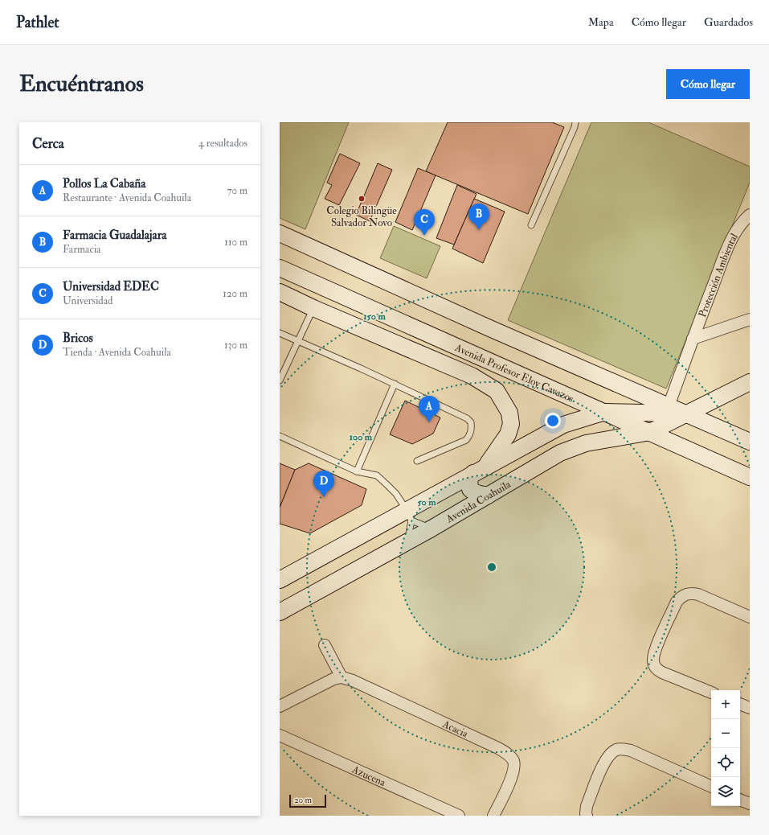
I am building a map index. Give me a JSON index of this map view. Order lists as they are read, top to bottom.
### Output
{
  "streets": {
    "main road": ["Avenida Profesor Eloy Cavazos", "Avenida Coahuila"],
    "street": ["Protección Ambiental", "Acacia", "Azucena"]
  },
  "crossings": [
    ["Avenida Profesor Eloy Cavazos", "Avenida Coahuila"]
  ],
  "places": ["Colegio Bilingüe Salvador Novo"],
  "scale_bar": "20 m",
  "page": {
    "header": "Pathlet",
    "nav": ["Mapa", "Cómo llegar", "Guardados"],
    "buttons": "Cómo llegar",
    "title": "Encuéntranos",
    "heading": ["Cerca", "4 resultados"],
    "list": [
      {
        "mark": "A",
        "name": "Pollos La Cabaña",
        "note": "Restaurante · Avenida Coahuila",
        "value": "70 m"
      },
      {
        "mark": "B",
        "name": "Farmacia Guadalajara",
        "note": "Farmacia",
        "value": "110 m"
      },
      {
        "mark": "C",
        "name": "Universidad EDEC",
        "note": "Universidad",
        "value": "120 m"
      },
      {
        "mark": "D",
        "name": "Bricos",
        "note": "Tienda · Avenida Coahuila",
        "value": "130 m"
      }
    ],
    "pins": [
      "B",
      "C",
      "A",
      "D"
    ],
    "map_buttons": ["+", "−"],
    "scale": "20 m"
  },
  "rings": ["150 m", "100 m", "50 m"]
}
